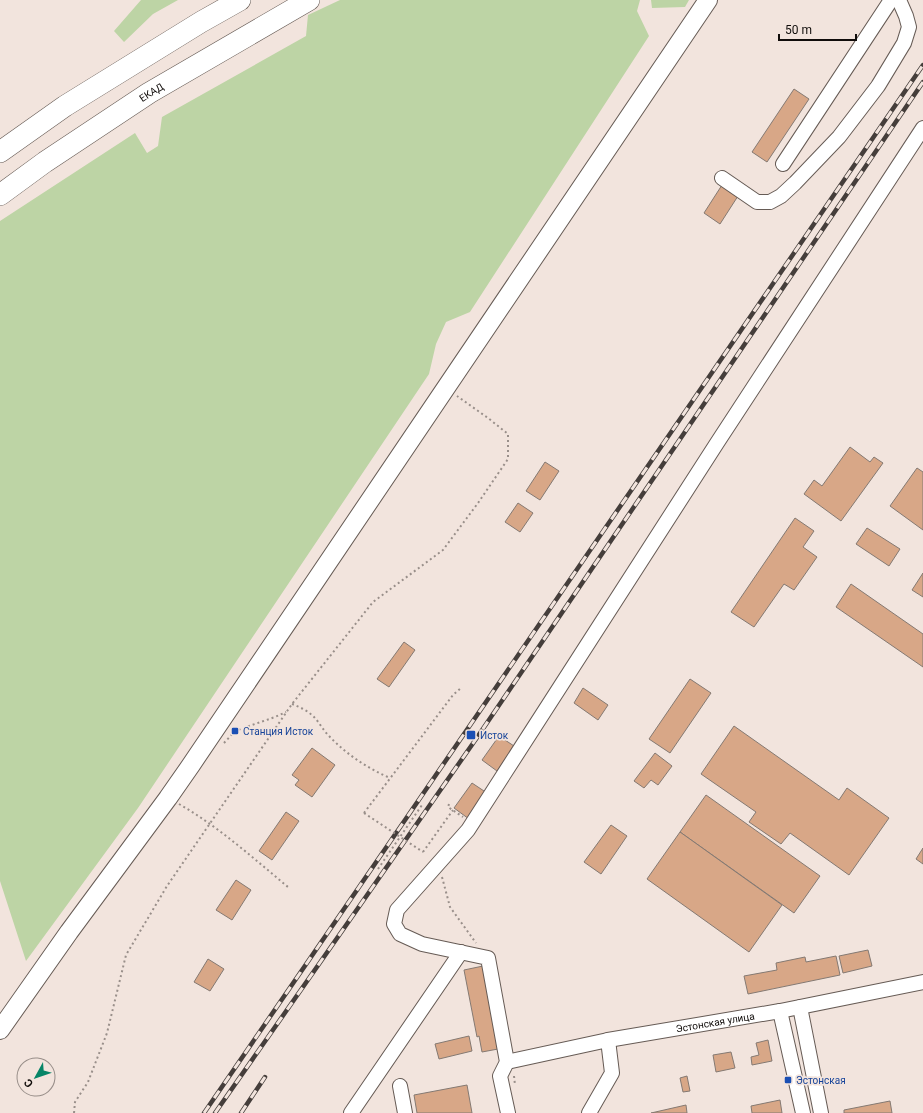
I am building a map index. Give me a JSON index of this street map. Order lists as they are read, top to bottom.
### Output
{
  "streets": {
    "highway": ["ЕКАД"],
    "street": ["Эстонская улица"]
  },
  "places": {
    "transit": ["Станция Исток", "Исток", "Эстонская"]
  },
  "scale_bar": "50 m",
  "north": "bottom left"
}
